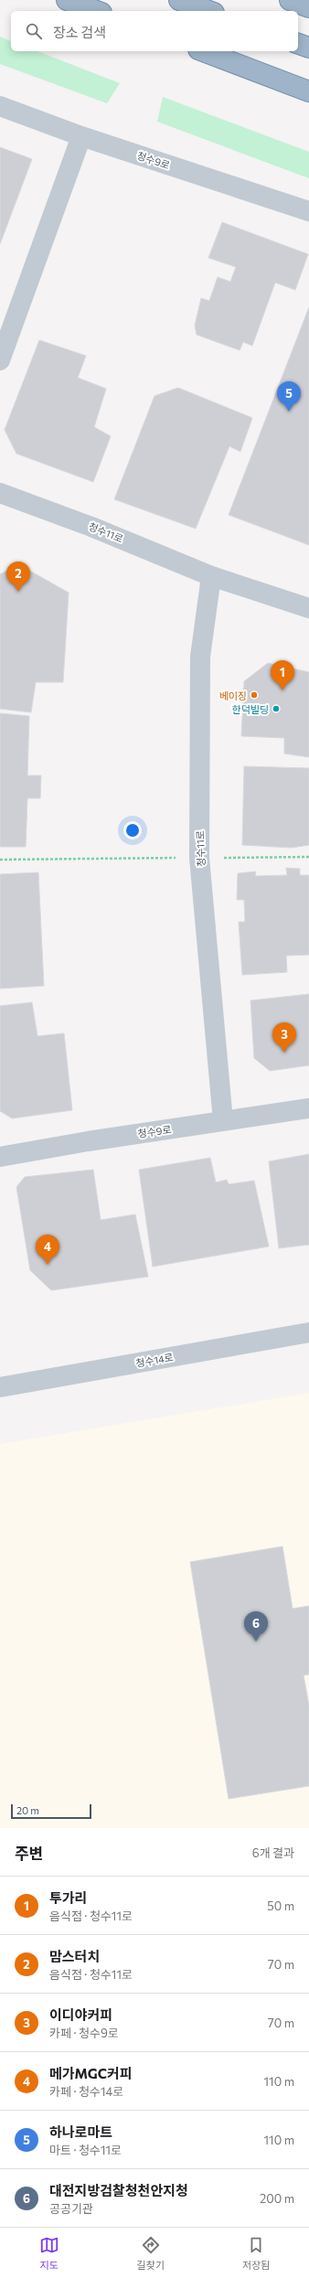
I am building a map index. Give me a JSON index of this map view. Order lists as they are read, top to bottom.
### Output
{
  "streets": {
    "street": ["청수9로", "청수11로", "청수14로"]
  },
  "crossings": [
    ["청수9로", "청수11로"]
  ],
  "places": ["베이징", "한덕빌딩"],
  "scale_bar": "20 m",
  "page": {
    "search": "장소 검색",
    "pins": [
      "5",
      "2",
      "1",
      "3",
      "4",
      "6"
    ],
    "scale": "20 m",
    "heading": ["주변", "6개 결과"],
    "list": [
      {
        "mark": "1",
        "name": "투가리",
        "note": "음식점 · 청수11로",
        "value": "50 m"
      },
      {
        "mark": "2",
        "name": "맘스터치",
        "note": "음식점 · 청수11로",
        "value": "70 m"
      },
      {
        "mark": "3",
        "name": "이디야커피",
        "note": "카페 · 청수9로",
        "value": "70 m"
      },
      {
        "mark": "4",
        "name": "메가MGC커피",
        "note": "카페 · 청수14로",
        "value": "110 m"
      },
      {
        "mark": "5",
        "name": "하나로마트",
        "note": "마트 · 청수11로",
        "value": "110 m"
      },
      {
        "mark": "6",
        "name": "대전지방검찰청천안지청",
        "note": "공공기관",
        "value": "200 m"
      }
    ],
    "nav": ["지도", "길찾기", "저장됨"]
  }
}
